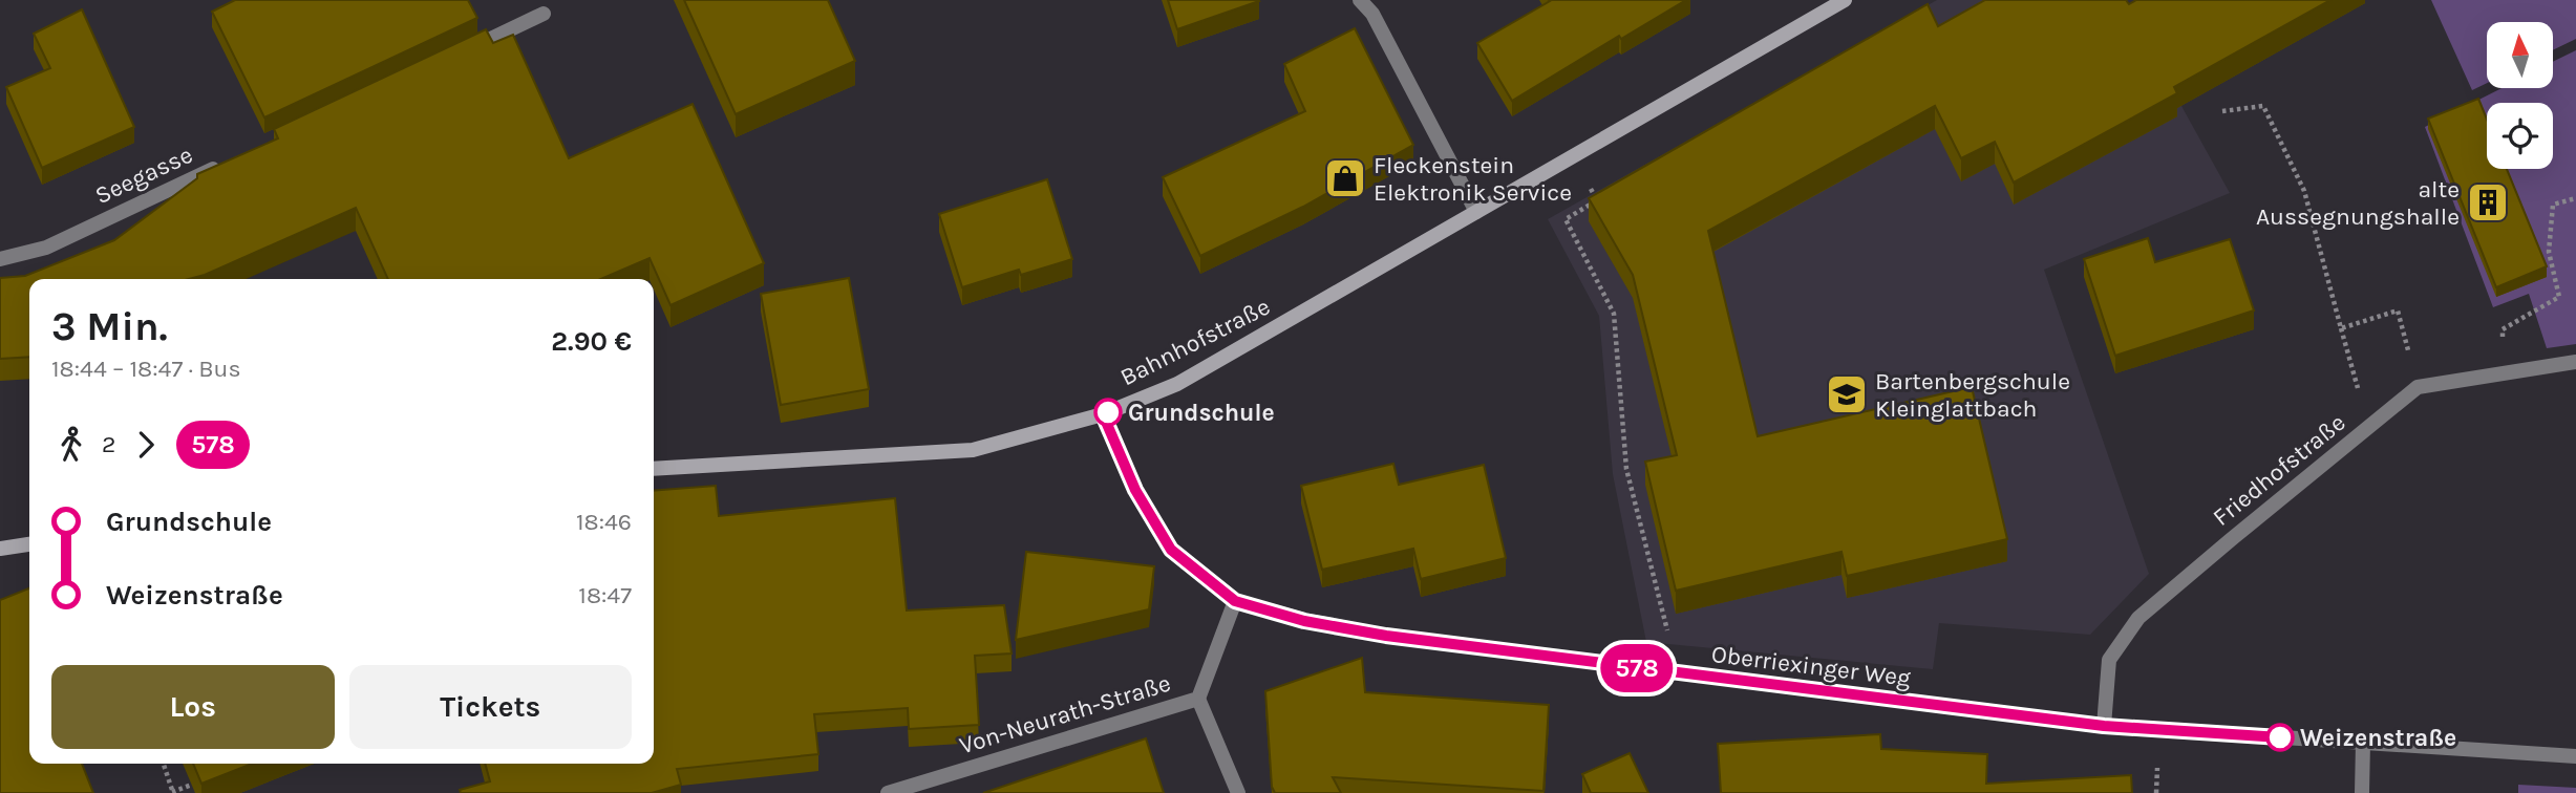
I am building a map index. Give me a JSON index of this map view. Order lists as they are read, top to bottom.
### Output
{
  "streets": {
    "main road": ["Bahnhofstraße"],
    "street": [
      "Seegasse",
      "Friedhofstraße",
      "Oberriexinger Weg",
      "Von-Neurath-Straße"
    ]
  },
  "crossings": [
    ["Bahnhofstraße", "Oberriexinger Weg"],
    ["Friedhofstraße", "Oberriexinger Weg"],
    ["Oberriexinger Weg", "Von-Neurath-Straße"]
  ],
  "places": {
    "shop": ["Fleckenstein Elektronik Service"],
    "building": ["alte Aussegnungshalle"],
    "school or university": ["Bartenbergschule Kleinglattbach"],
    "other": ["Grundschule", "Weizenstraße"]
  },
  "lines": ["bus line 578"],
  "north": "top",
  "page": {
    "on_map": "578",
    "heading": ["3 Min.", "18:44 – 18:47 · Bus", "2.90 €"],
    "legs": ["2", "578"],
    "list": [
      {
        "name": "Grundschule",
        "value": "18:46"
      },
      {
        "name": "Weizenstraße",
        "value": "18:47"
      }
    ],
    "buttons": ["Los", "Tickets"]
  }
}
